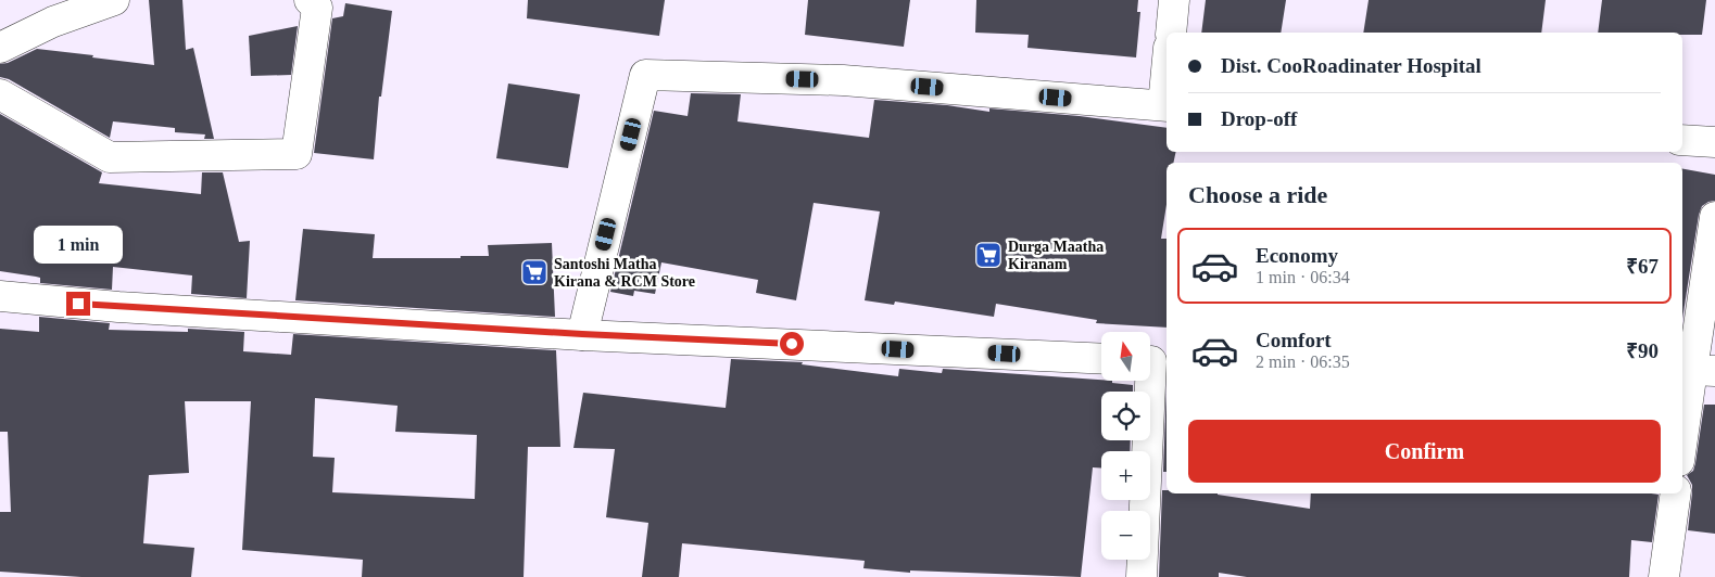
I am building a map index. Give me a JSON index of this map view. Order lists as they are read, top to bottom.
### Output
{
  "places": {
    "supermarket": ["Durga Maatha Kiranam", "Santoshi Matha Kirana & RCM Store"]
  },
  "north": "top",
  "page": {
    "banner": ["Dist. CooRoadinater Hospital", "Drop-off"],
    "heading": "Choose a ride",
    "bubble": "1 min",
    "list": [
      {
        "name": "Economy",
        "note": "1 min · 06:34",
        "value": "₹67"
      },
      {
        "name": "Comfort",
        "note": "2 min · 06:35",
        "value": "₹90"
      }
    ],
    "map_buttons": ["+", "−"],
    "buttons": "Confirm"
  }
}
